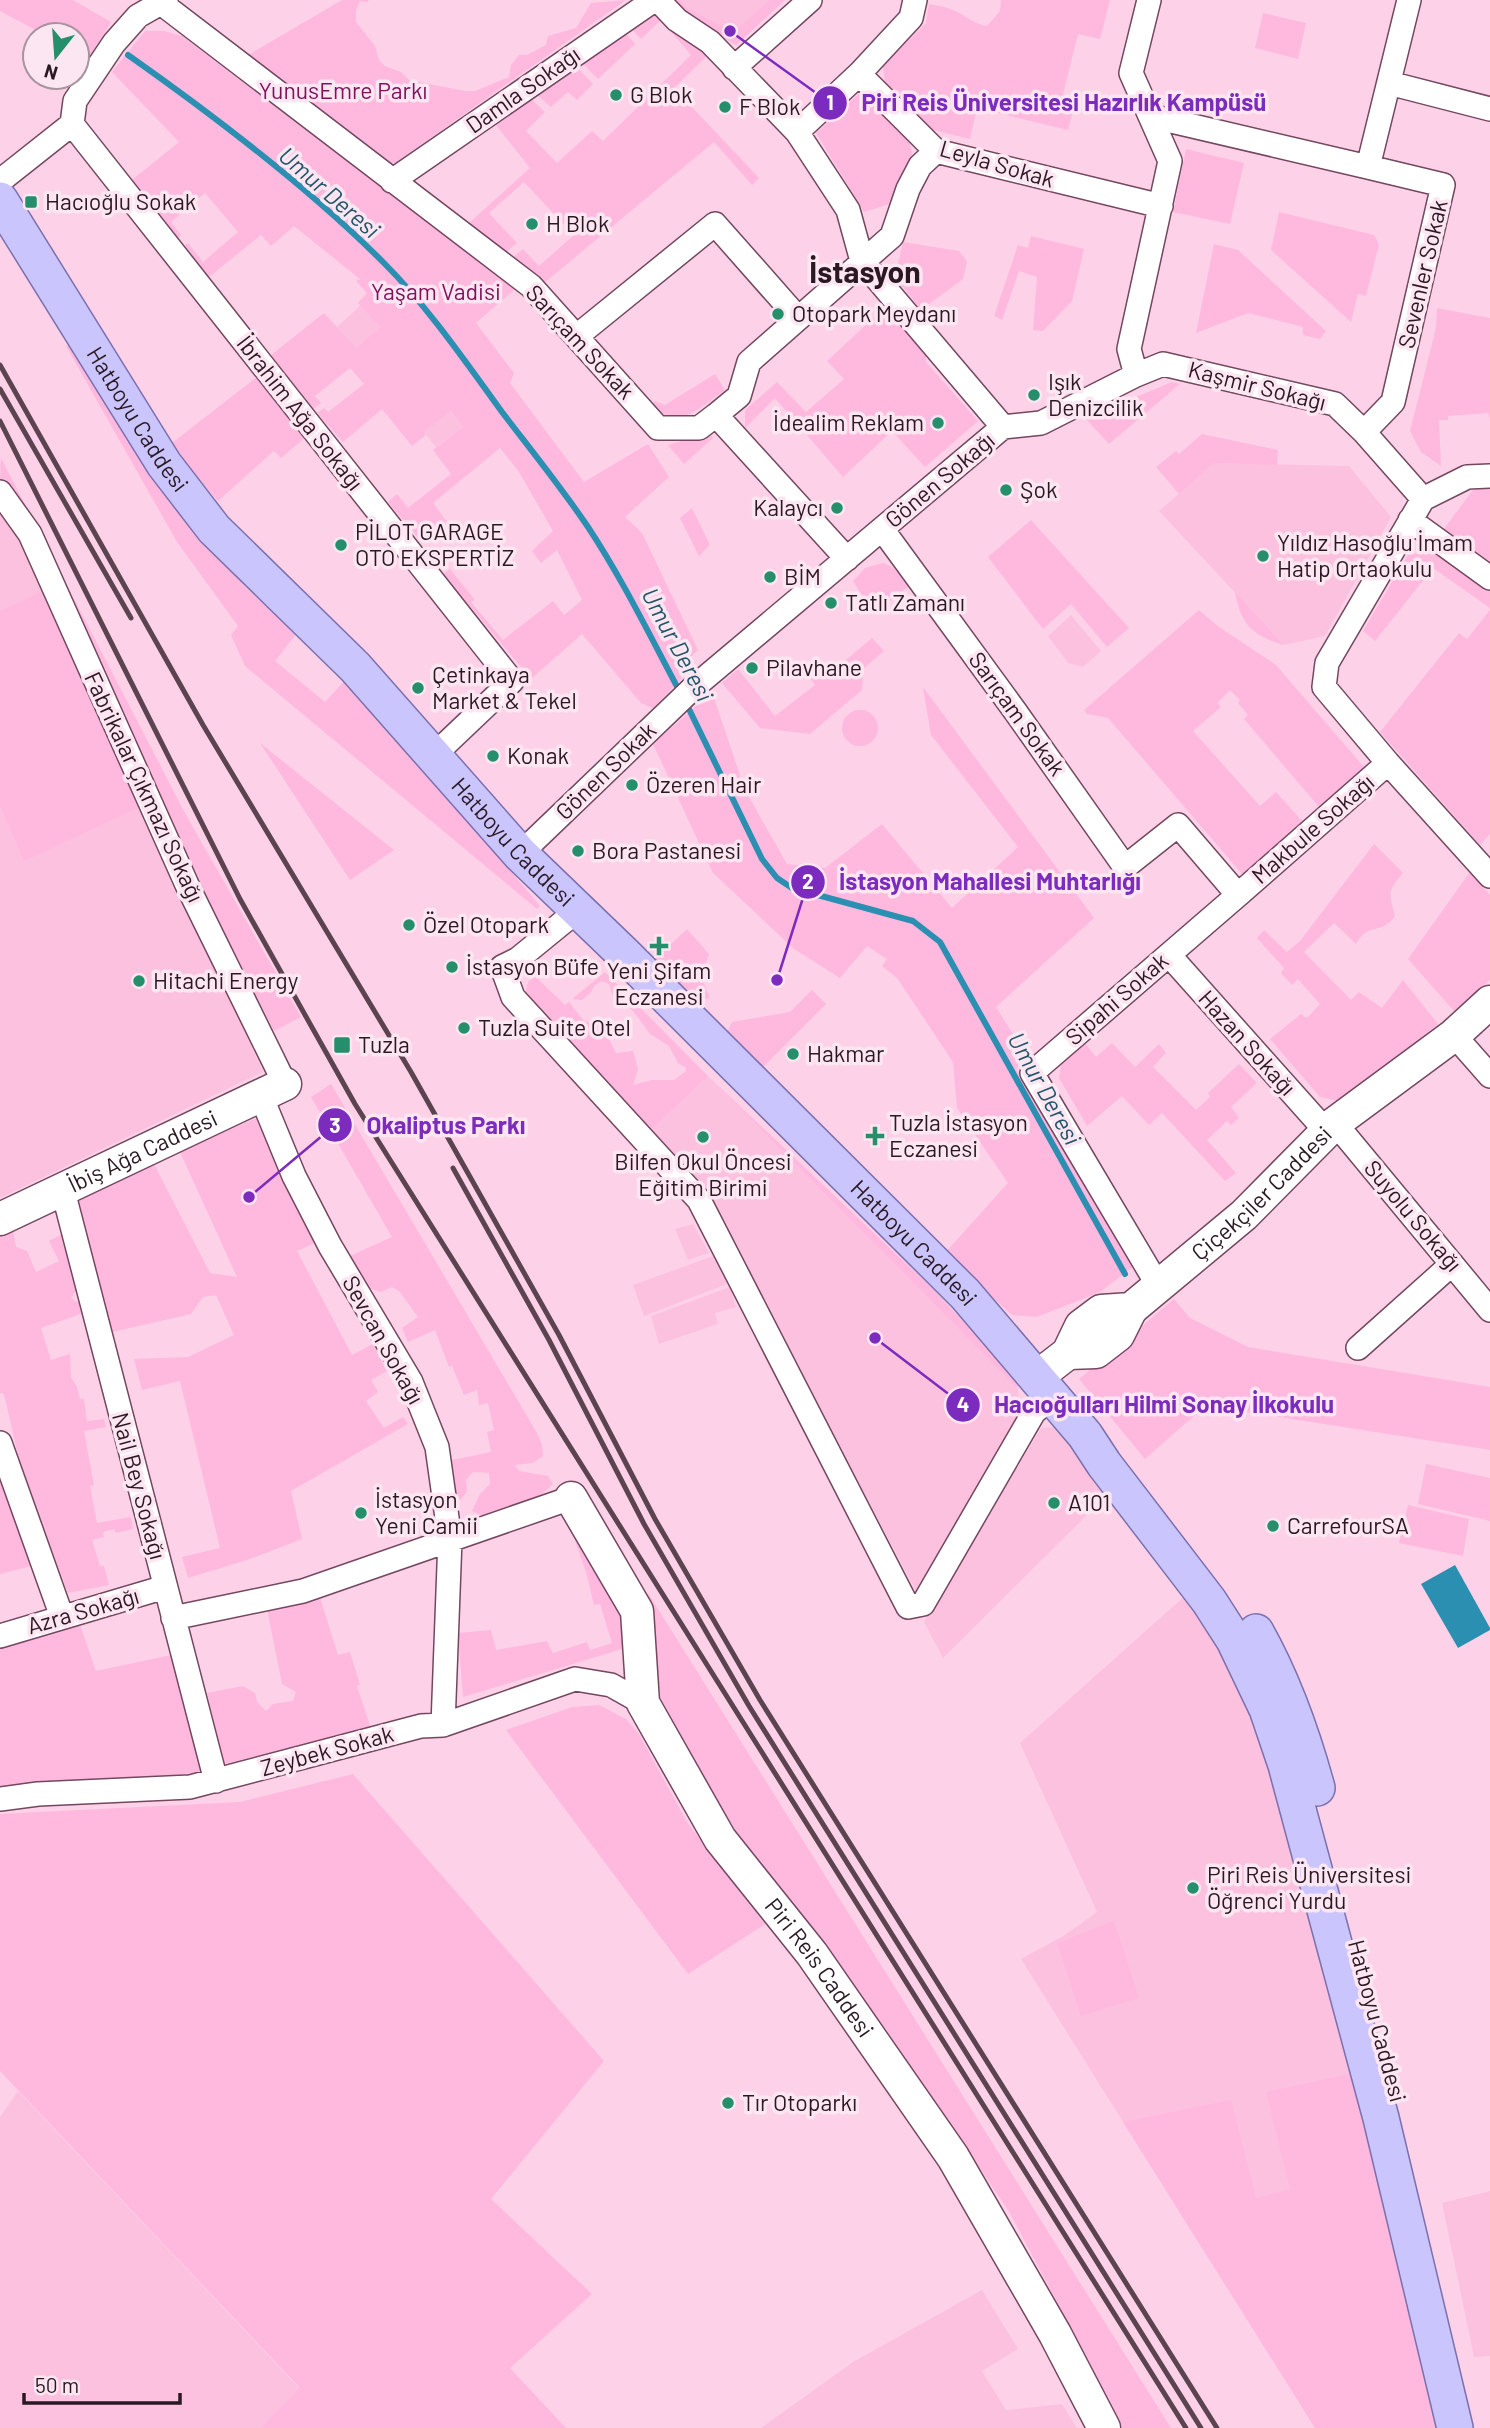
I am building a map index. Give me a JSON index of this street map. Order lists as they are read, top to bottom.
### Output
{
  "streets": {
    "main road": ["Hatboyu Caddesi"],
    "street": [
      "Damla Sokağı",
      "Leyla Sokak",
      "Sevenler Sokak",
      "Sarıçam Sokak",
      "Kaşmir Sokağı",
      "İbrahim Ağa Sokağı",
      "Gönen Sokağı",
      "Gönen Sokak",
      "Fabrikalar Çıkmazı Sokağı",
      "Makbule Sokağı",
      "Sipahi Sokak",
      "Hazan Sokağı",
      "İbiş Ağa Caddesi",
      "Çiçekçiler Caddesi",
      "Suyolu Sokağı",
      "Sevcan Sokağı",
      "Nail Bey Sokağı",
      "Azra Sokağı",
      "Zeybek Sokak",
      "Piri Reis Caddesi"
    ]
  },
  "crossings": [
    ["Damla Sokağı", "Sarıçam Sokak"],
    ["Sevenler Sokak", "Kaşmir Sokağı"],
    ["Sarıçam Sokak", "Gönen Sokağı"],
    ["Sarıçam Sokak", "Makbule Sokağı"],
    ["Sarıçam Sokak", "Sipahi Sokak"],
    ["Kaşmir Sokağı", "Gönen Sokağı"],
    ["İbrahim Ağa Sokağı", "Hatboyu Caddesi"],
    ["Hatboyu Caddesi", "Gönen Sokak"],
    ["Hatboyu Caddesi", "Çiçekçiler Caddesi"],
    ["Gönen Sokağı", "Gönen Sokak"],
    ["Fabrikalar Çıkmazı Sokağı", "İbiş Ağa Caddesi"],
    ["Fabrikalar Çıkmazı Sokağı", "Sevcan Sokağı"],
    ["Makbule Sokağı", "Sipahi Sokak"],
    ["Sipahi Sokak", "Hazan Sokağı"],
    ["Sipahi Sokak", "Çiçekçiler Caddesi"],
    ["Hazan Sokağı", "Çiçekçiler Caddesi"],
    ["Hazan Sokağı", "Suyolu Sokağı"],
    ["İbiş Ağa Caddesi", "Sevcan Sokağı"],
    ["İbiş Ağa Caddesi", "Nail Bey Sokağı"],
    ["Çiçekçiler Caddesi", "Suyolu Sokağı"],
    ["Sevcan Sokağı", "Zeybek Sokak"],
    ["Nail Bey Sokağı", "Azra Sokağı"],
    ["Nail Bey Sokağı", "Zeybek Sokak"],
    ["Zeybek Sokak", "Piri Reis Caddesi"]
  ],
  "districts": ["İstasyon"],
  "water": ["Umur Deresi"],
  "parks": ["YunusEmre Parkı", "Yaşam Vadisi"],
  "places": {
    "other": [
      "Piri Reis Üniversitesi Hazırlık Kampüsü",
      "G Blok",
      "F Blok",
      "H Blok",
      "Otopark Meydanı",
      "Işık Denizcilik",
      "İdealim Reklam",
      "Şok",
      "Kalaycı",
      "PİLOT GARAGE OTO EKSPERTİZ",
      "Yıldız Hasoğlu İmam Hatip Ortaokulu",
      "BİM",
      "Tatlı Zamanı",
      "Pilavhane",
      "Çetinkaya Market & Tekel",
      "Konak",
      "Özeren Hair",
      "Bora Pastanesi",
      "Özel Otopark",
      "İstasyon Büfe",
      "İstasyon Mahallesi Muhtarlığı",
      "Hitachi Energy",
      "Tuzla Suite Otel",
      "Hakmar",
      "Bilfen Okul Öncesi Eğitim Birimi",
      "Okaliptus Parkı",
      "Hacıoğulları Hilmi Sonay İlkokulu",
      "A101",
      "İstasyon Yeni Camii",
      "CarrefourSA",
      "Piri Reis Üniversitesi Öğrenci Yurdu",
      "Tır Otoparkı"
    ],
    "transit": ["Hacıoğlu Sokak", "Tuzla"],
    "health": ["Yeni Şifam Eczanesi", "Tuzla İstasyon Eczanesi"]
  },
  "scale_bar": "50 m",
  "north": "bottom"
}
